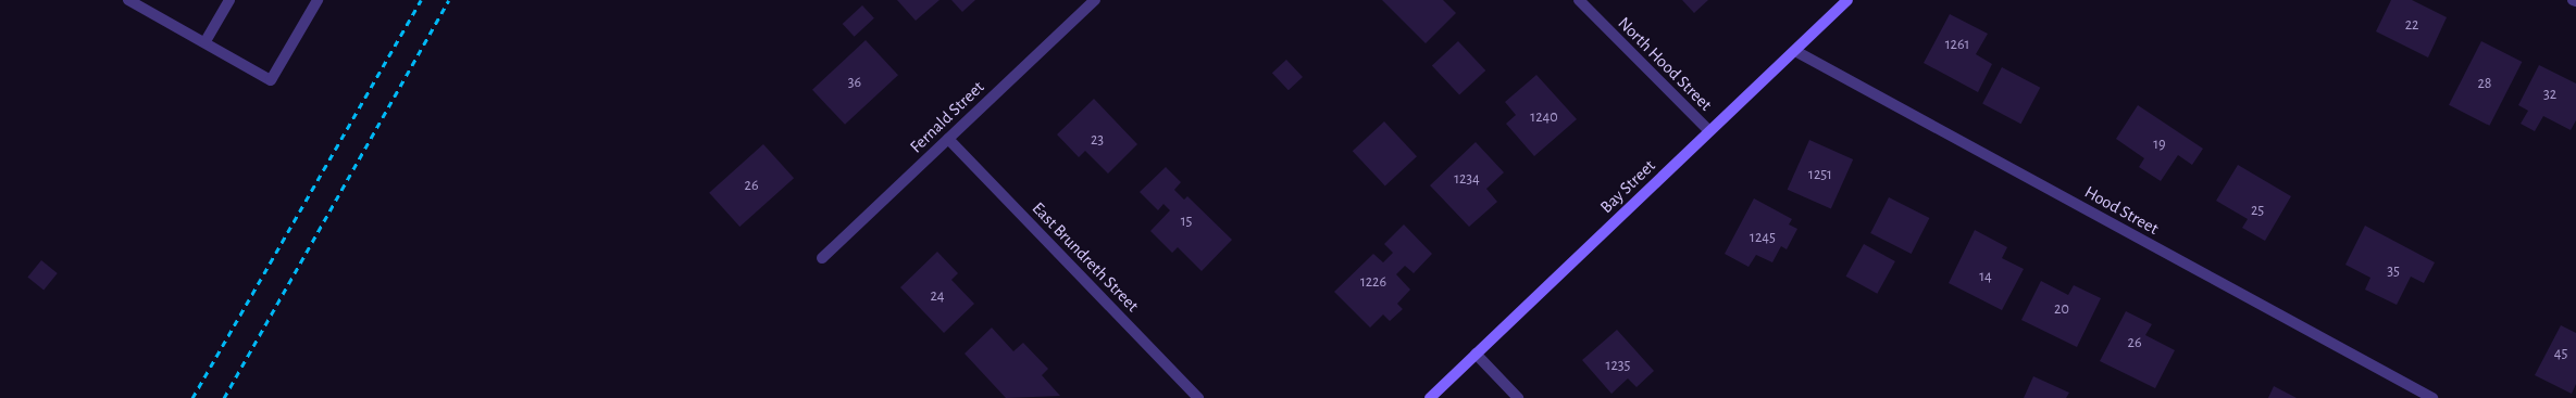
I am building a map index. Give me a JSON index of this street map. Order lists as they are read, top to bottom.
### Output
{
  "streets": {
    "main road": ["Bay Street"],
    "street": [
      "North Hood Street",
      "Fernald Street",
      "Hood Street",
      "East Brundreth Street"
    ]
  },
  "crossings": [
    ["North Hood Street", "Bay Street"],
    ["Fernald Street", "East Brundreth Street"],
    ["Bay Street", "Hood Street"]
  ],
  "house_numbers": [
    "22",
    "1261",
    "36",
    "28",
    "32",
    "1240",
    "23",
    "19",
    "1251",
    "1234",
    "26",
    "25",
    "15",
    "1245",
    "35",
    "14",
    "1226",
    "24",
    "20",
    "26",
    "45",
    "1235"
  ]
}
